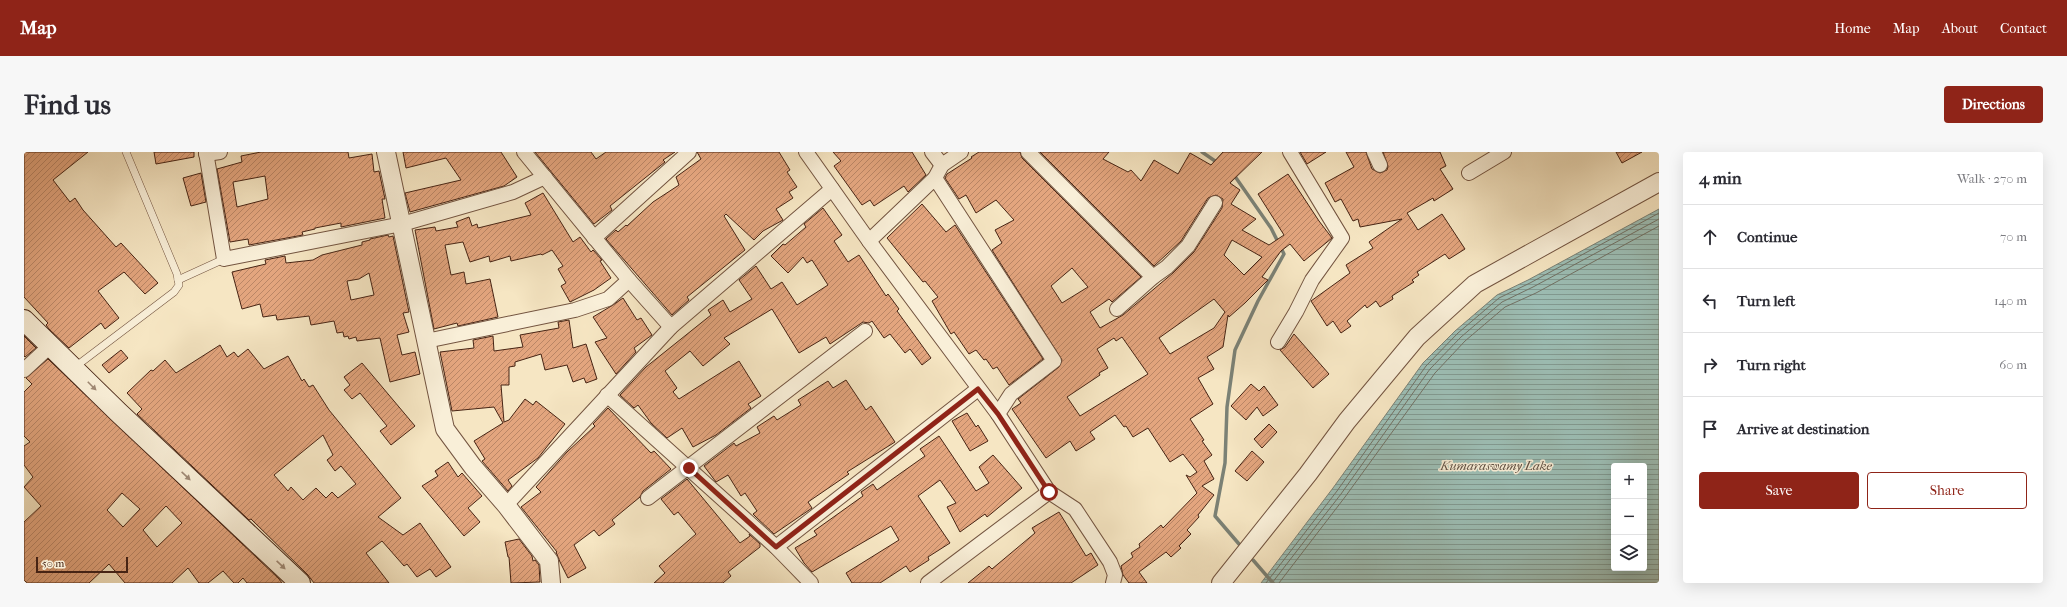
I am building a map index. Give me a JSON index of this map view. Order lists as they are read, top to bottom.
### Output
{
  "water": ["Kumaraswamy Lake"],
  "scale_bar": "50 m",
  "page": {
    "header": "Map",
    "nav": [
      "Home",
      "Map",
      "About",
      "Contact"
    ],
    "buttons": [
      "Directions",
      ["Save", "Share"]
    ],
    "title": "Find us",
    "heading": ["4 min", "Walk · 270 m"],
    "list": [
      ["Continue", "70 m"],
      ["Turn left", "140 m"],
      ["Turn right", "60 m"],
      "Arrive at destination"
    ],
    "map_buttons": ["+", "−"],
    "scale": "50 m"
  }
}
